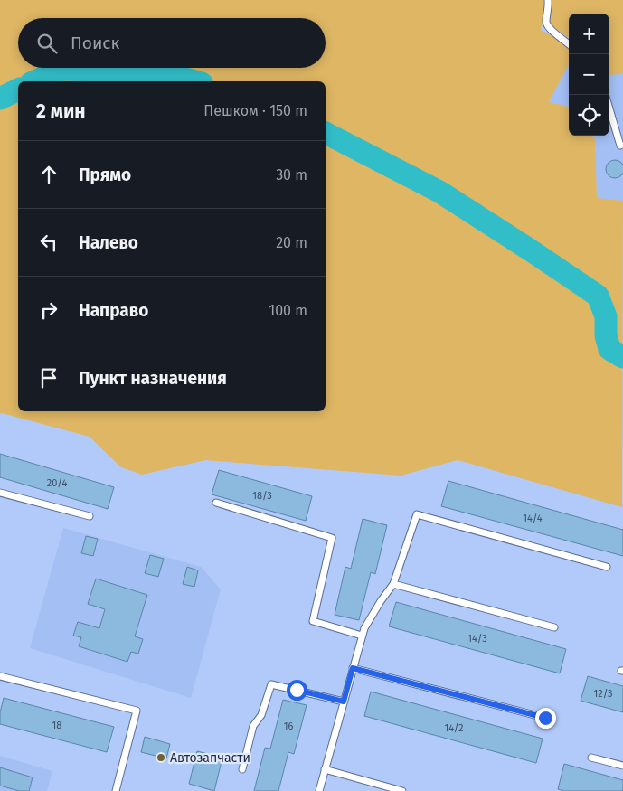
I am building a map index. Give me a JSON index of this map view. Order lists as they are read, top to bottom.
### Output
{
  "places": ["Автозапчасти"],
  "house_numbers": [
    "20/4",
    "18/3",
    "14/4",
    "14/3",
    "12/3",
    "18",
    "16",
    "14/2"
  ],
  "page": {
    "map_buttons": ["+", "−"],
    "search": "Поиск",
    "heading": ["2 мин", "Пешком · 150 m"],
    "list": [
      ["Прямо", "30 m"],
      ["Налево", "20 m"],
      ["Направо", "100 m"],
      "Пункт назначения"
    ]
  }
}
